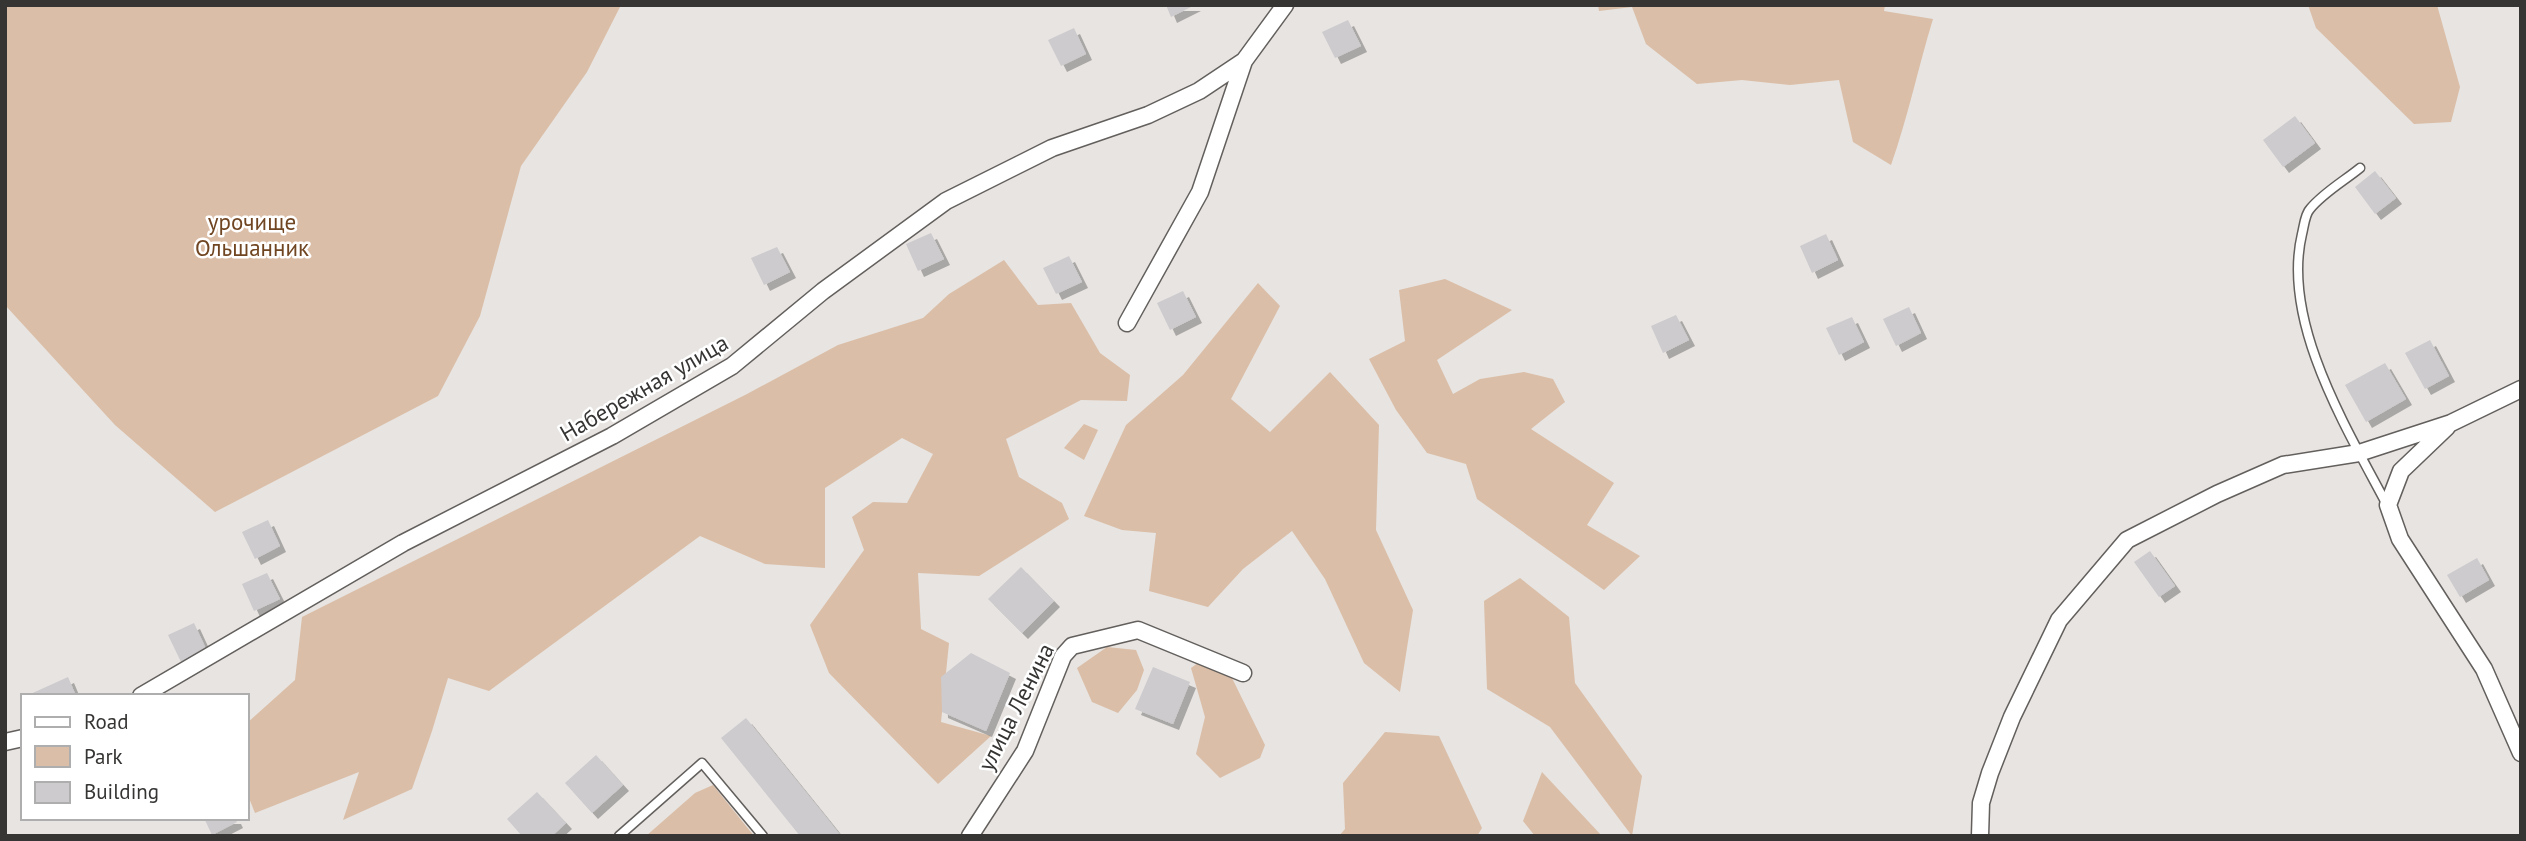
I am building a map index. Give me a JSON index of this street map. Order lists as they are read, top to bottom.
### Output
{
  "streets": {
    "street": ["Набережная улица", "улица Ленина"]
  },
  "parks": ["урочище Ольшанник"],
  "legend": ["Road", "Park", "Building"]
}
